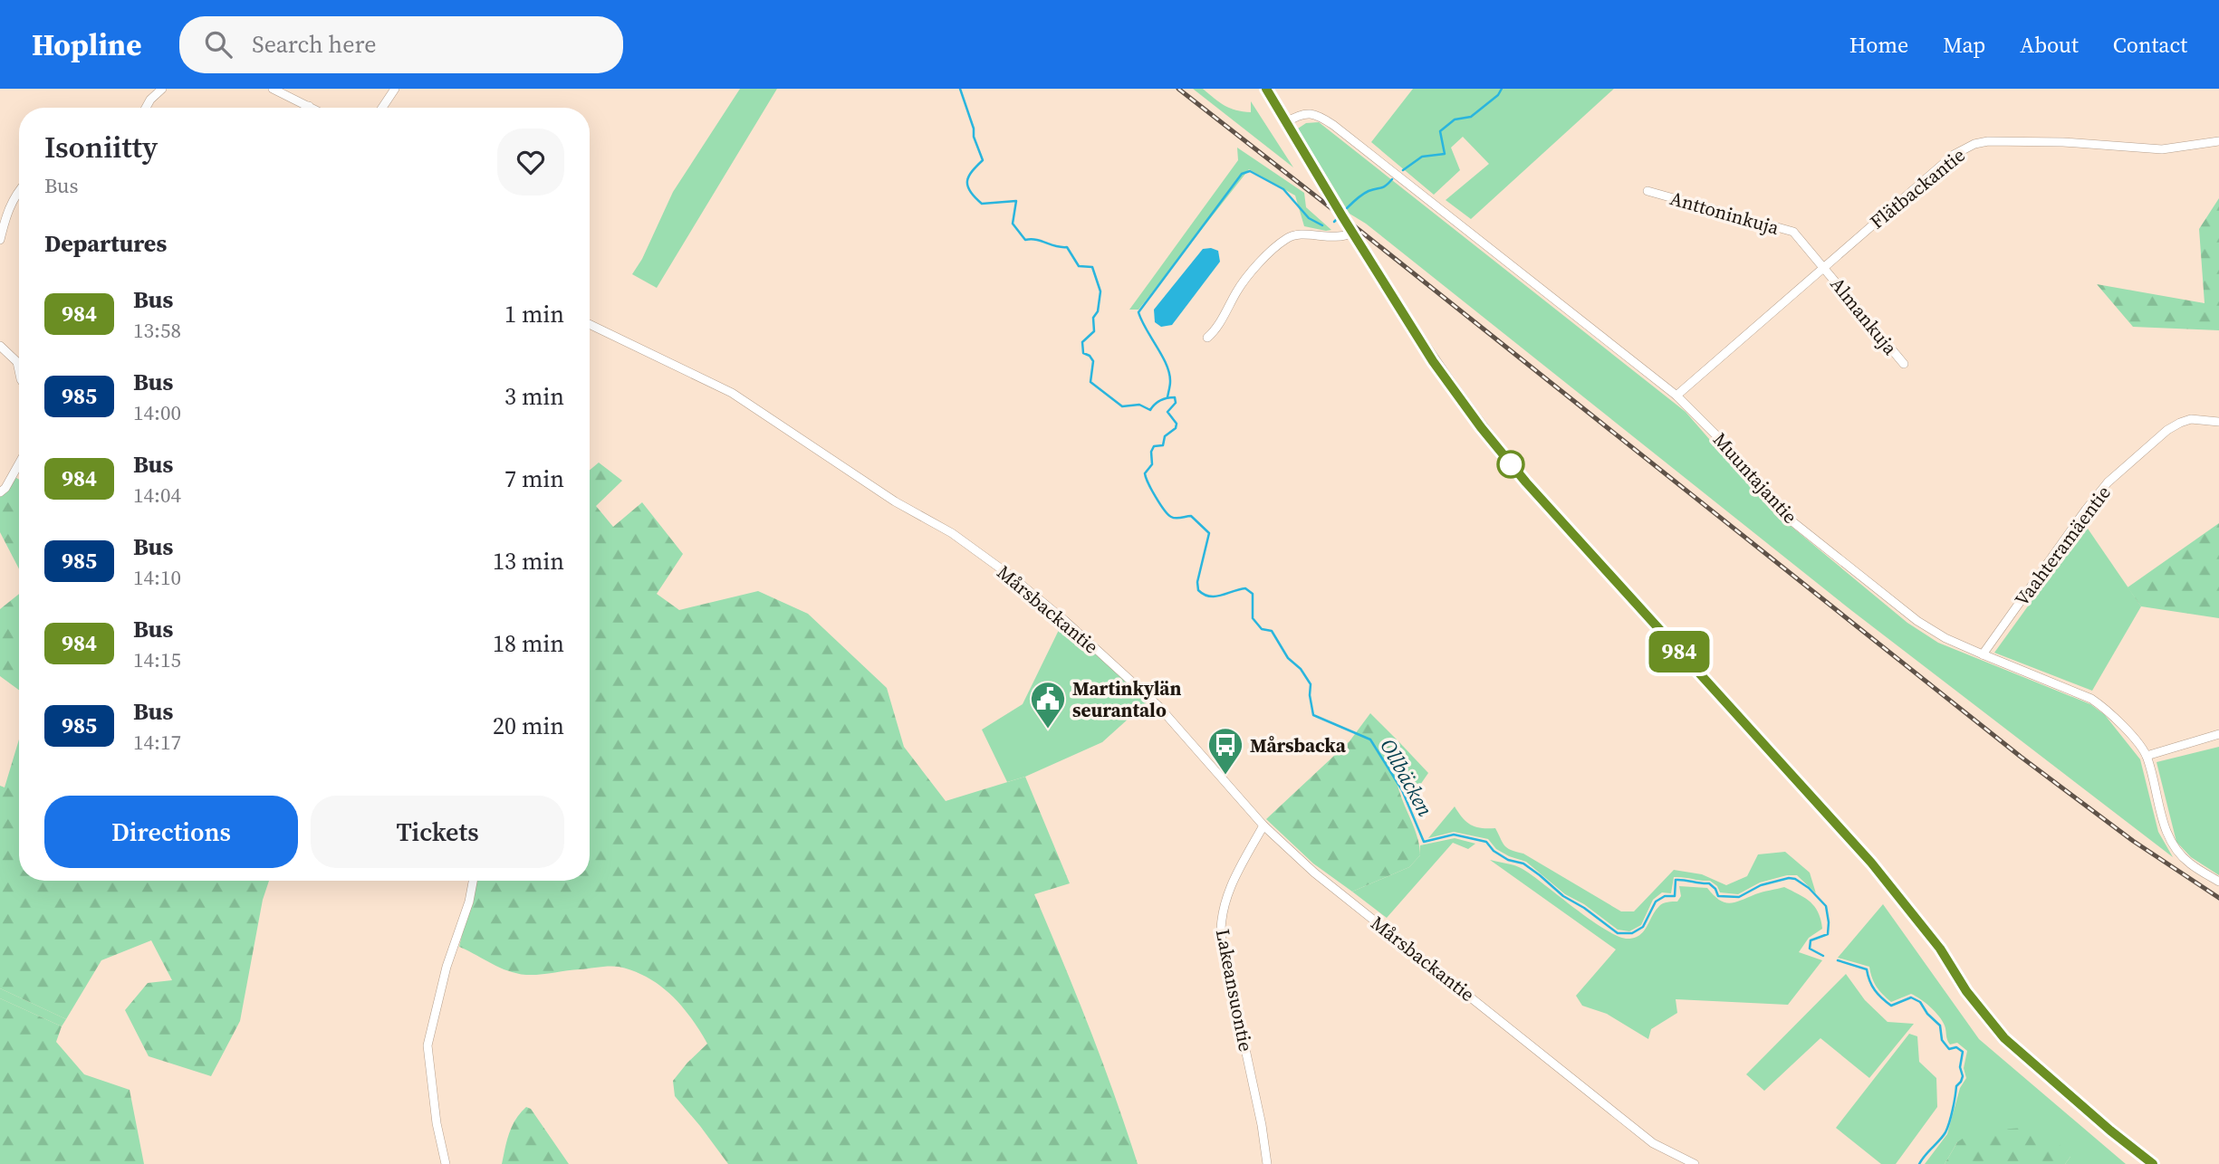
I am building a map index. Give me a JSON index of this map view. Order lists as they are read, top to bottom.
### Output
{
  "streets": {
    "street": [
      "Flätbackantie",
      "Anttoninkuja",
      "Almankuja",
      "Muuntajantie",
      "Vaahteramäentie",
      "Mårsbackantie",
      "Lakeansuontie"
    ]
  },
  "crossings": [
    ["Flätbackantie", "Anttoninkuja"],
    ["Flätbackantie", "Almankuja"],
    ["Flätbackantie", "Muuntajantie"],
    ["Anttoninkuja", "Almankuja"],
    ["Muuntajantie", "Vaahteramäentie"],
    ["Mårsbackantie", "Lakeansuontie"]
  ],
  "water": ["Ollbäcken"],
  "places": {
    "public building": ["Martinkylän seurantalo"],
    "bus stop": ["Mårsbacka"]
  },
  "lines": ["bus line 984"],
  "page": {
    "header": "Hopline",
    "search": "Search here",
    "nav": [
      "Home",
      "Map",
      "About",
      "Contact"
    ],
    "on_map": "984",
    "heading": [
      ["Isoniitty", "Bus"],
      "Departures"
    ],
    "list": [
      {
        "mark": "984",
        "name": "Bus",
        "note": "13:58",
        "value": "1 min"
      },
      {
        "mark": "985",
        "name": "Bus",
        "note": "14:00",
        "value": "3 min"
      },
      {
        "mark": "984",
        "name": "Bus",
        "note": "14:04",
        "value": "7 min"
      },
      {
        "mark": "985",
        "name": "Bus",
        "note": "14:10",
        "value": "13 min"
      },
      {
        "mark": "984",
        "name": "Bus",
        "note": "14:15",
        "value": "18 min"
      },
      {
        "mark": "985",
        "name": "Bus",
        "note": "14:17",
        "value": "20 min"
      }
    ],
    "buttons": ["Directions", "Tickets"]
  }
}
